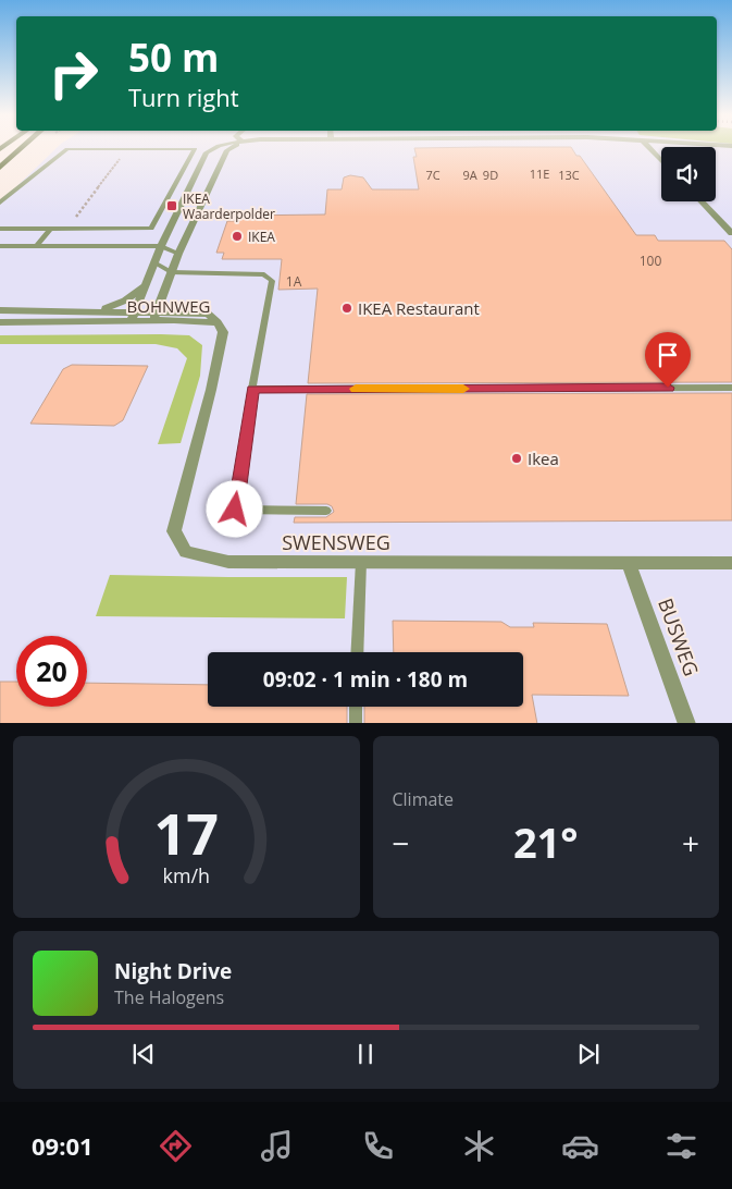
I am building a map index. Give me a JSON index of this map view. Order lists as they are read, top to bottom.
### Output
{
  "streets": {
    "street": ["BOHNWEG", "SWENSWEG", "BUSWEG"]
  },
  "crossings": [
    ["BOHNWEG", "SWENSWEG"],
    ["SWENSWEG", "BUSWEG"]
  ],
  "places": {
    "transit": ["IKEA Waarderpolder"],
    "other": ["IKEA", "IKEA Restaurant", "Ikea"]
  },
  "house_numbers": [
    "11E",
    "7C",
    "9A",
    "9D",
    "13C",
    "100",
    "1A"
  ],
  "page": {
    "turn": ["50 m", "Turn right"],
    "limit": "20",
    "trip": "09:02 · 1 min · 180 m",
    "tile": "Climate",
    "heat": ["−", "21°", "+"],
    "song": ["Night Drive", "The Halogens"],
    "tabs": "09:01",
    "gauge": ["17", "km/h"]
  }
}
